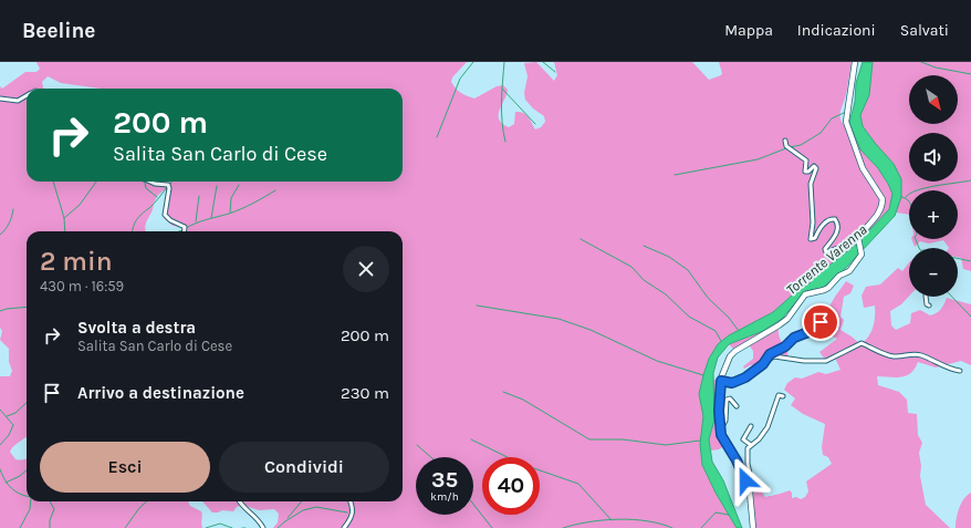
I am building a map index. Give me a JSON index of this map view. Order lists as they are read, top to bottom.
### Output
{
  "water": ["Torrente Varenna"],
  "north": "bottom right",
  "page": {
    "header": "Beeline",
    "nav": ["Mappa", "Indicazioni", "Salvati"],
    "map_buttons": ["+", "−"],
    "turn": ["200 m", "Salita San Carlo di Cese"],
    "heading": ["2 min", "430 m · 16:59"],
    "list": [
      {
        "name": "Svolta a destra",
        "note": "Salita San Carlo di Cese",
        "value": "200 m"
      },
      {
        "name": "Arrivo a destinazione",
        "value": "230 m"
      }
    ],
    "buttons": ["Esci", "Condividi"],
    "speed": "35 km/h",
    "limit": "40"
  }
}
